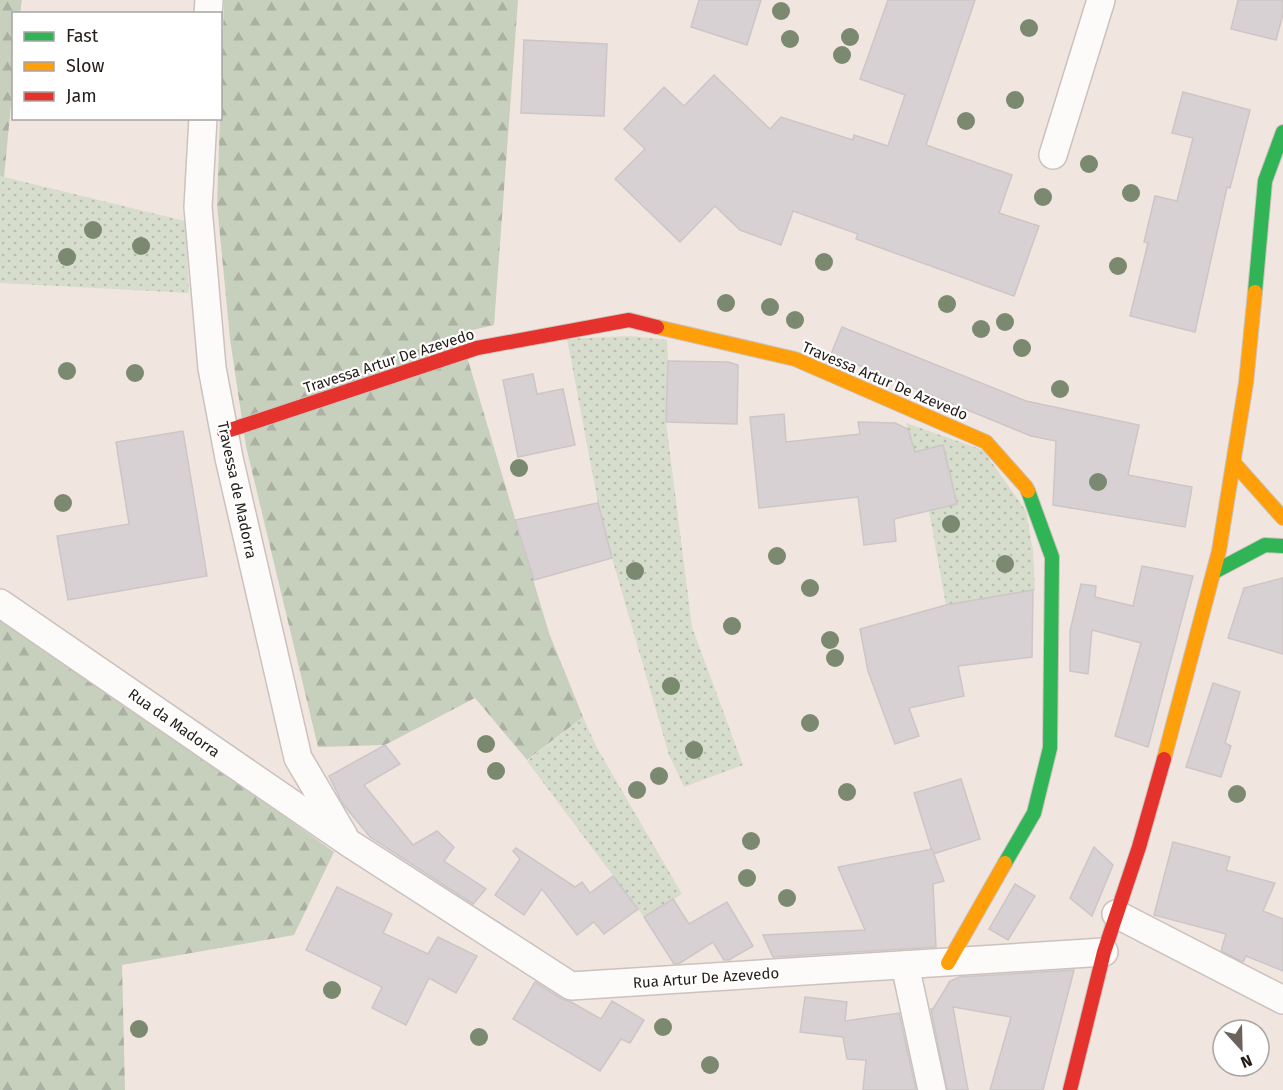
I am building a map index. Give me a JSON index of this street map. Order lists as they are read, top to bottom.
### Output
{
  "streets": {
    "street": [
      "Travessa Artur De Azevedo",
      "Travessa de Madorra",
      "Rua da Madorra",
      "Rua Artur De Azevedo"
    ]
  },
  "crossings": [
    ["Travessa Artur De Azevedo", "Travessa de Madorra"],
    ["Travessa Artur De Azevedo", "Rua Artur De Azevedo"],
    ["Travessa de Madorra", "Rua da Madorra"],
    ["Travessa de Madorra", "Rua Artur De Azevedo"],
    ["Rua da Madorra", "Rua Artur De Azevedo"]
  ],
  "legend": ["Fast", "Slow", "Jam"],
  "north": "bottom"
}
